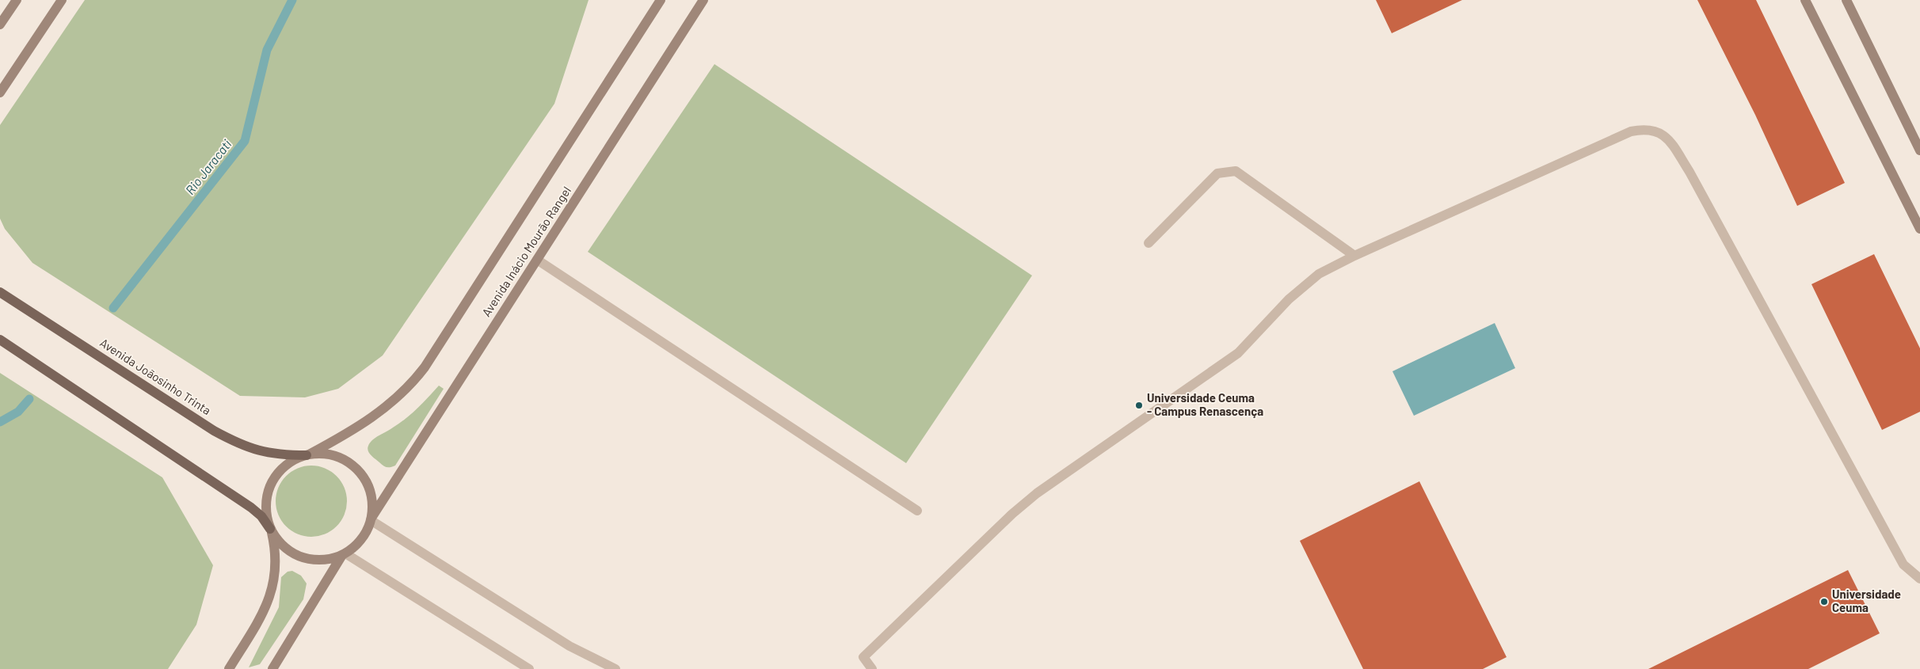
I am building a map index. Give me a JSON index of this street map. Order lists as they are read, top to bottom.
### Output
{
  "streets": {
    "main road": ["Avenida Inácio Mourão Rangel", "Avenida Joãosinho Trinta"]
  },
  "crossings": [
    ["Avenida Inácio Mourão Rangel", "Avenida Joãosinho Trinta"]
  ],
  "water": ["Rio Jaracati"],
  "places": ["Universidade Ceuma - Campus Renascença", "Universidade Ceuma"]
}
